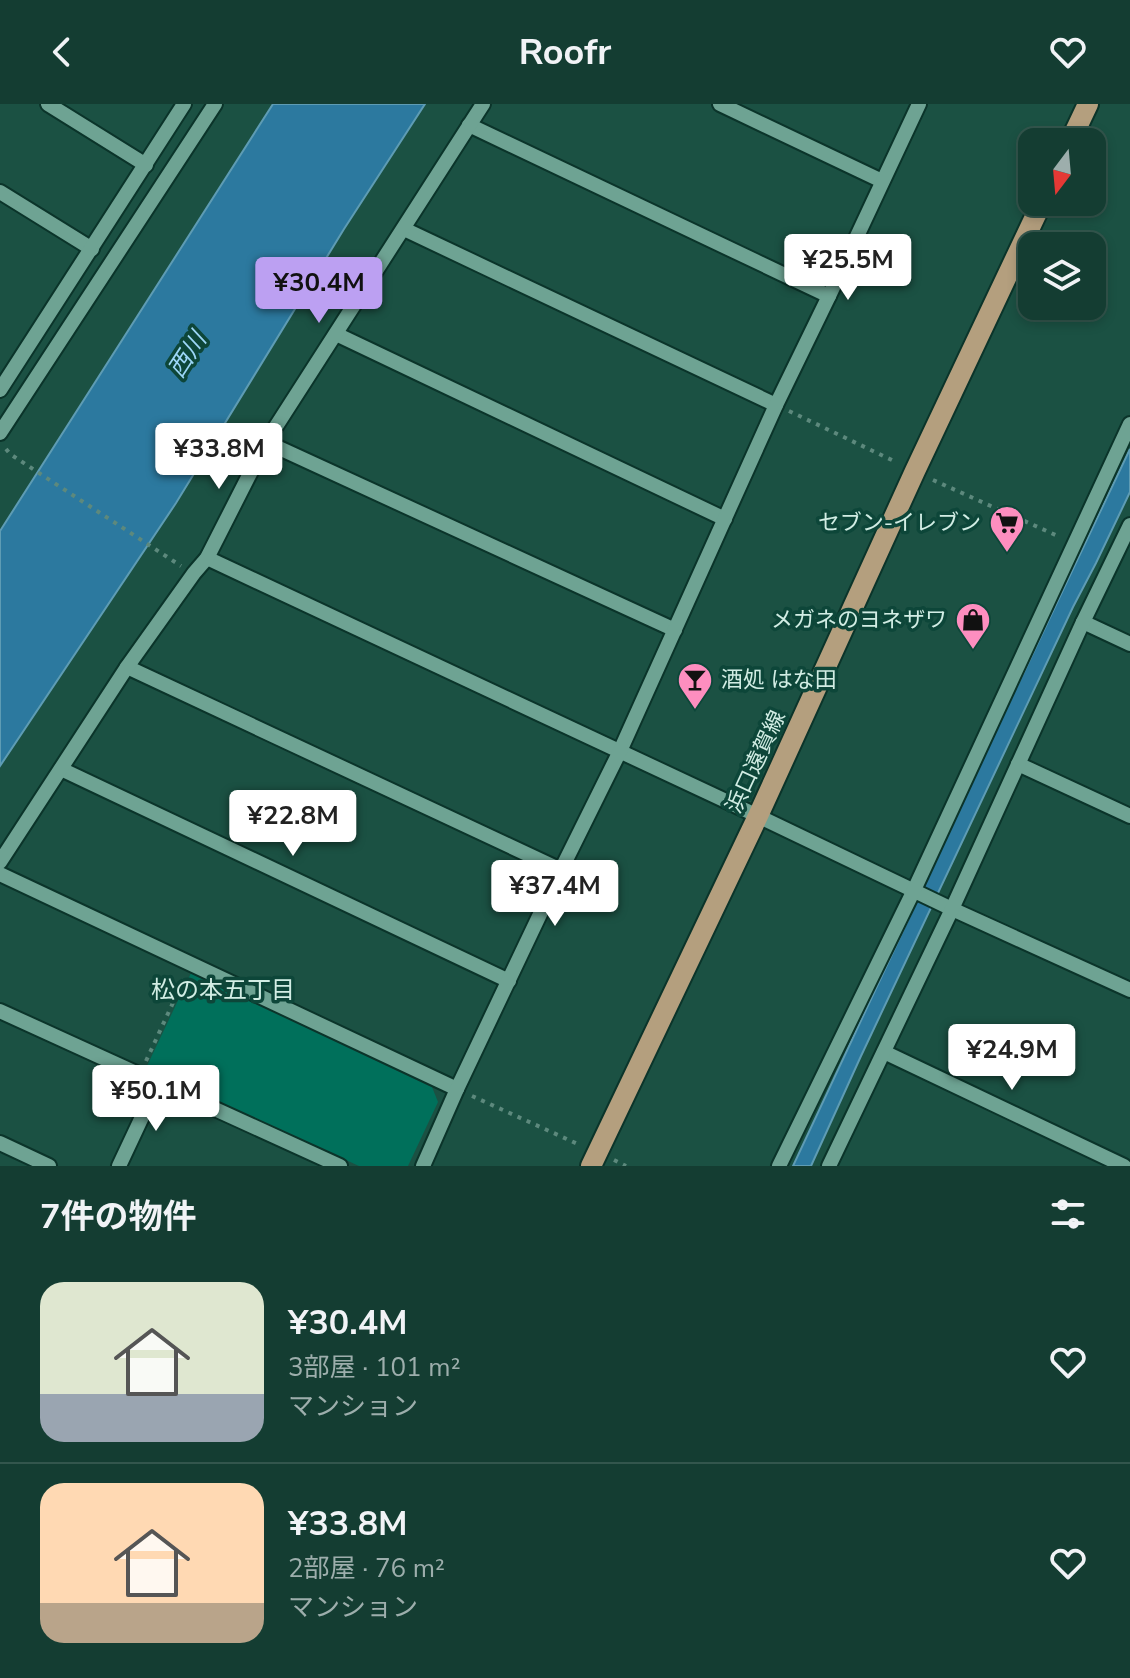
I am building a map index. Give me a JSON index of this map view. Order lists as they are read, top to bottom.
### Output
{
  "streets": {
    "main road": ["浜口遠賀線"]
  },
  "districts": ["松の本五丁目"],
  "water": ["西川"],
  "places": {
    "supermarket": ["セブン-イレブン"],
    "shop": ["メガネのヨネザワ"],
    "bar": ["酒処 はな田"]
  },
  "north": "bottom",
  "page": {
    "header": "Roofr",
    "price": [
      "¥25.5M",
      "¥30.4M",
      "¥33.8M",
      "¥22.8M",
      "¥37.4M",
      "¥24.9M",
      "¥50.1M"
    ],
    "heading": "7件の物件",
    "list": [
      {
        "name": "¥30.4M",
        "note": "3部屋 · 101 m² · マンション"
      },
      {
        "name": "¥33.8M",
        "note": "2部屋 · 76 m² · マンション"
      }
    ]
  }
}
